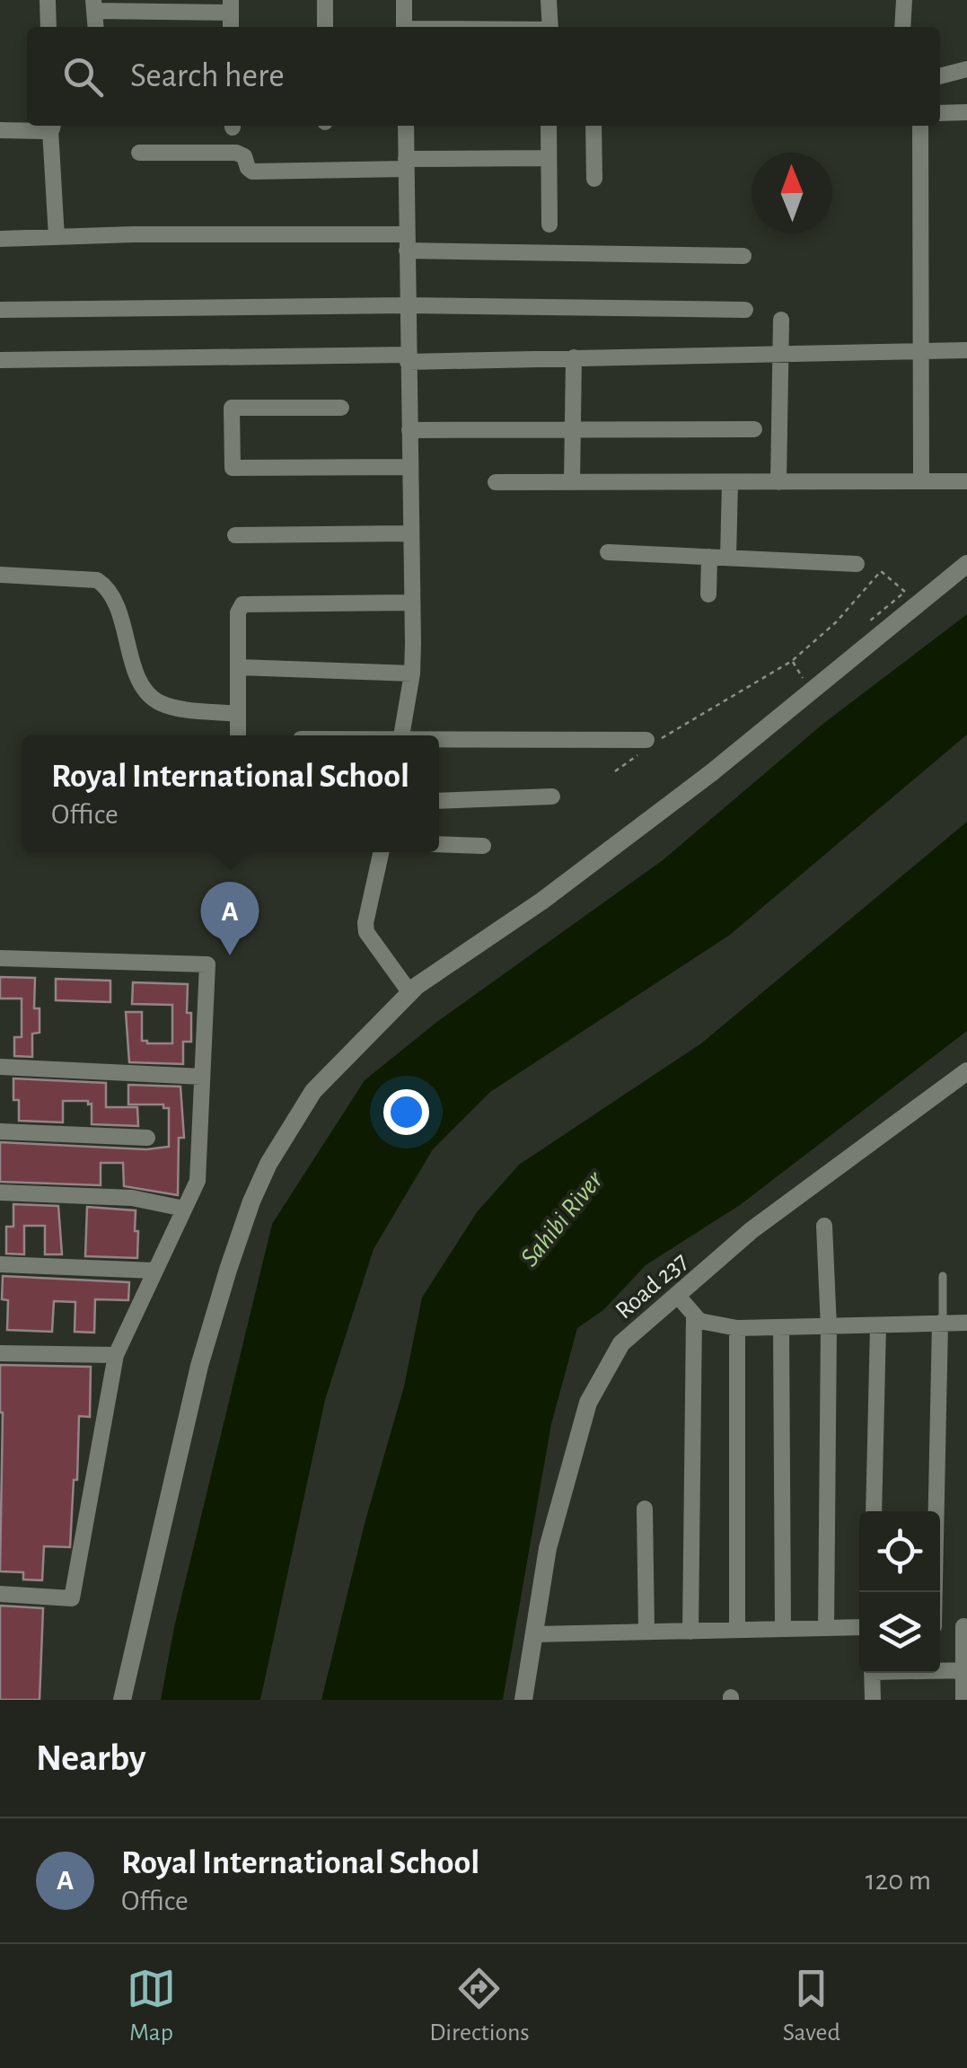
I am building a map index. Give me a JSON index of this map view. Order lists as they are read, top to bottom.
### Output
{
  "streets": {
    "street": ["Road 237"]
  },
  "water": ["Sahibi River"],
  "north": "top",
  "page": {
    "search": "Search here",
    "popup": ["Royal International School", "Office"],
    "pins": "A",
    "heading": "Nearby",
    "list": [
      {
        "mark": "A",
        "name": "Royal International School",
        "note": "Office",
        "value": "120 m"
      }
    ],
    "nav": ["Map", "Directions", "Saved"]
  }
}
